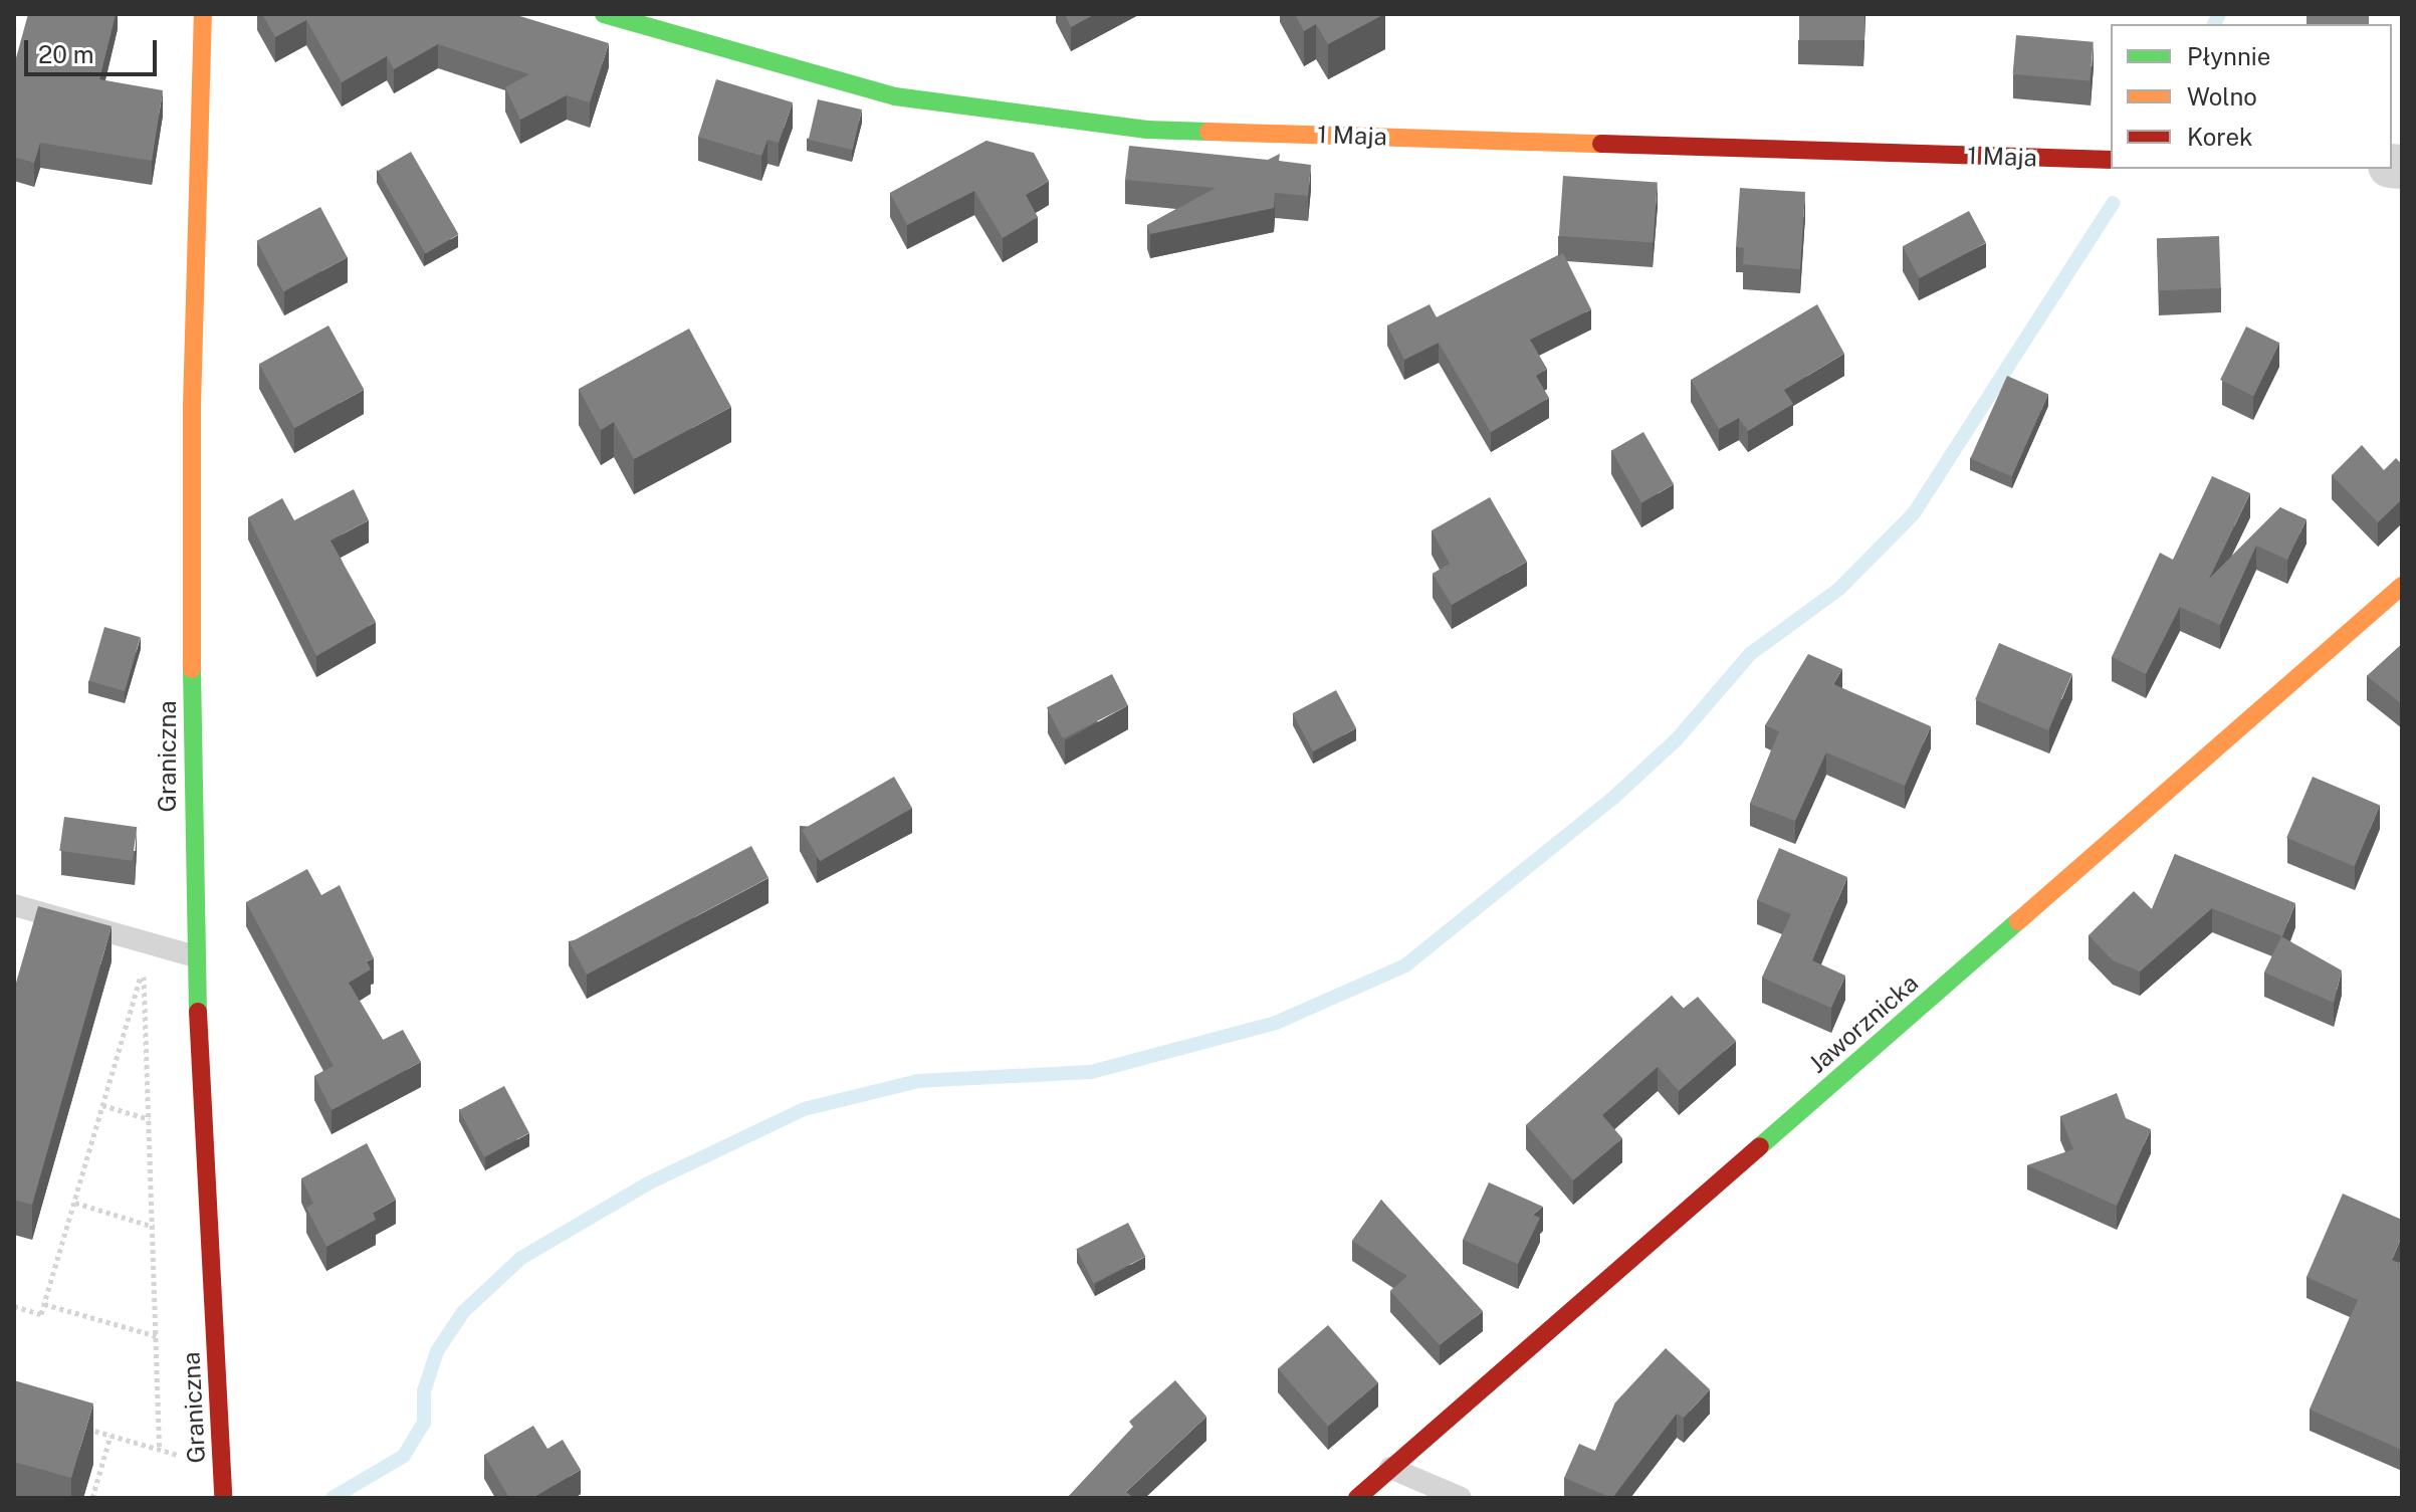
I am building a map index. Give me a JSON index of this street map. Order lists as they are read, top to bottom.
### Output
{
  "streets": {
    "street": ["1 Maja", "Graniczna", "Jaworznicka"]
  },
  "legend": ["Płynnie", "Wolno", "Korek"],
  "scale_bar": "20 m"
}
